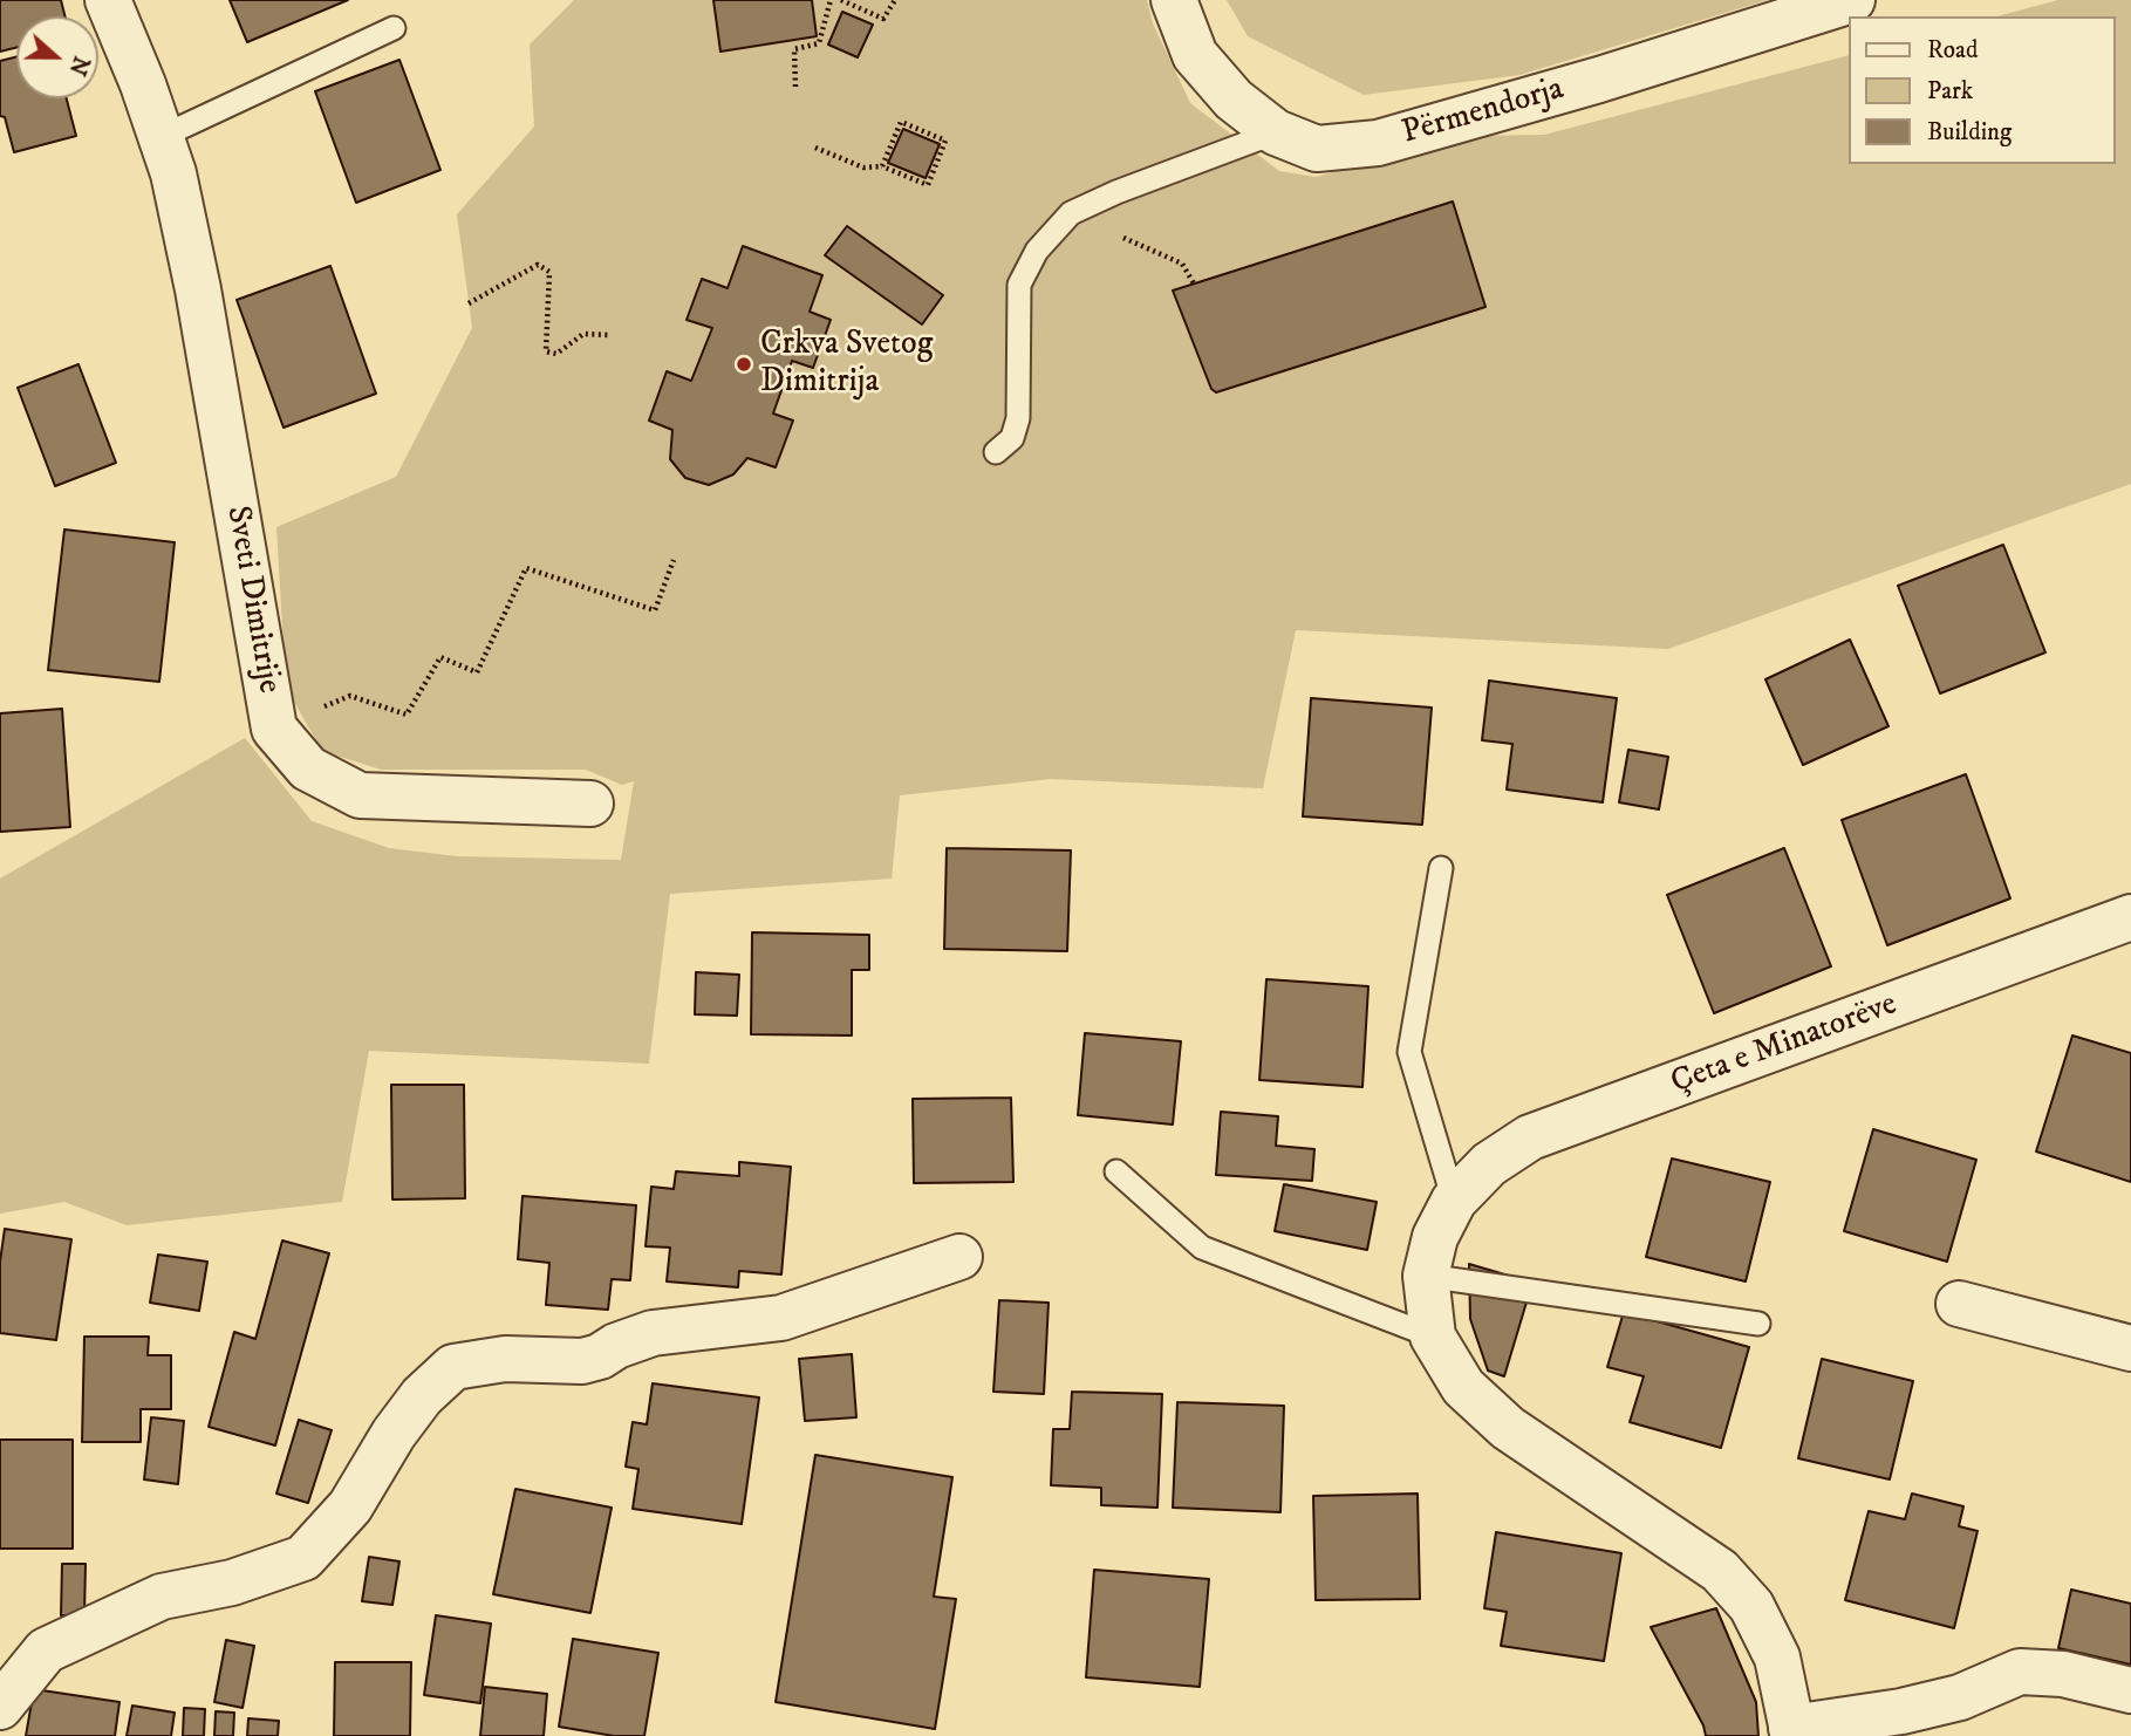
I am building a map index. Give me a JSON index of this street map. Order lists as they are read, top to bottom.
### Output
{
  "streets": {
    "street": ["Përmendorja", "Sveti Dimitrije", "Çeta e Minatorëve"]
  },
  "places": ["Crkva Svetog Dimitrija"],
  "legend": ["Road", "Park", "Building"],
  "north": "right"
}
